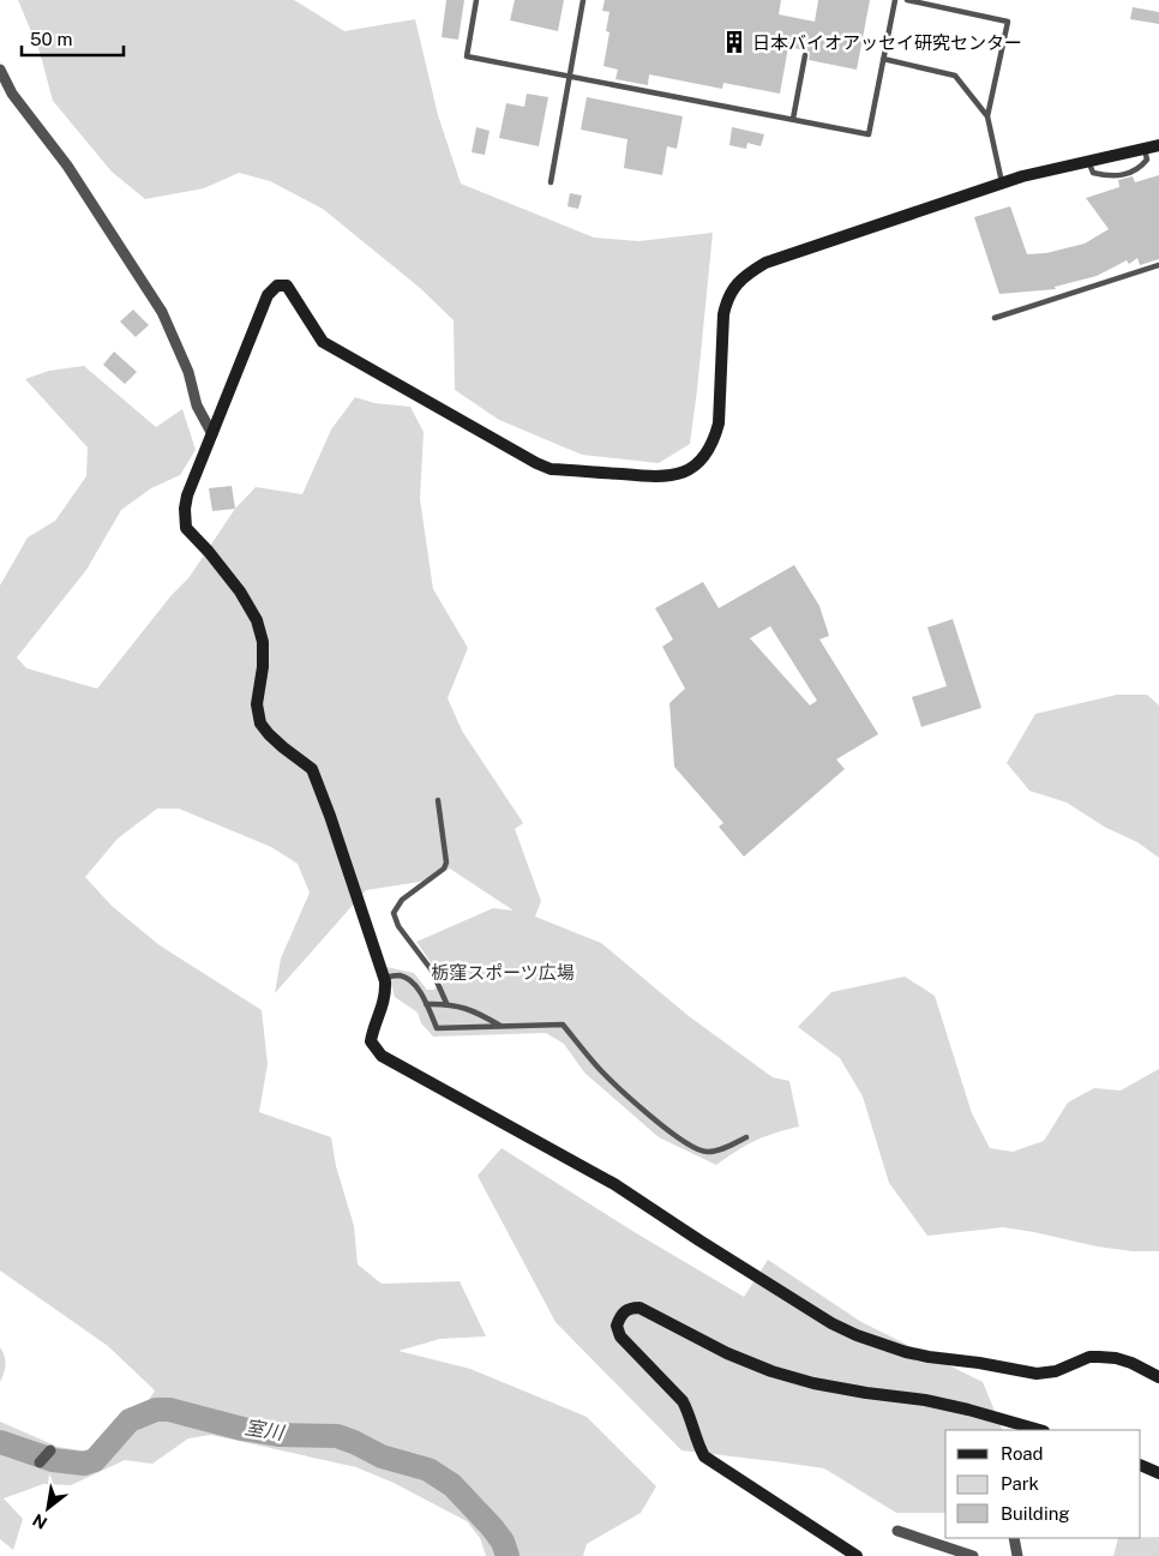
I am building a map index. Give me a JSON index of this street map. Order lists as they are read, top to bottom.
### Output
{
  "water": ["室川"],
  "parks": ["栃窪スポーツ広場"],
  "places": {
    "building": ["日本バイオアッセイ研究センター"]
  },
  "legend": ["Road", "Park", "Building"],
  "scale_bar": "50 m",
  "north": "bottom left"
}
